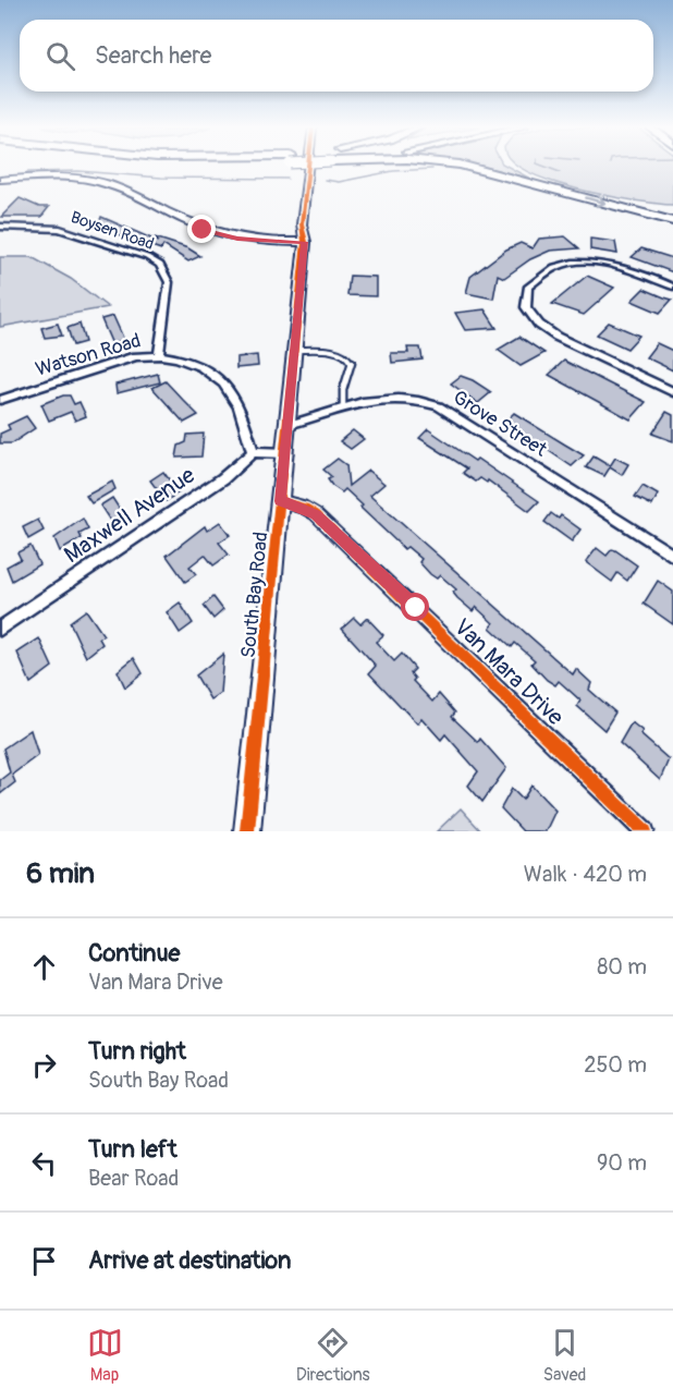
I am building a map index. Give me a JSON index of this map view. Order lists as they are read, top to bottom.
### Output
{
  "streets": {
    "street": [
      "Boysen Road",
      "Watson Road",
      "Grove Street",
      "Maxwell Avenue",
      "South Bay Road",
      "Van Mara Drive"
    ]
  },
  "crossings": [
    ["Boysen Road", "Watson Road"],
    ["Watson Road", "Maxwell Avenue"],
    ["Grove Street", "South Bay Road"],
    ["South Bay Road", "Van Mara Drive"]
  ],
  "page": {
    "search": "Search here",
    "heading": ["6 min", "Walk · 420 m"],
    "list": [
      ["Continue", "Van Mara Drive", "80 m"],
      ["Turn right", "South Bay Road", "250 m"],
      ["Turn left", "Bear Road", "90 m"],
      "Arrive at destination"
    ],
    "nav": ["Map", "Directions", "Saved"]
  }
}
